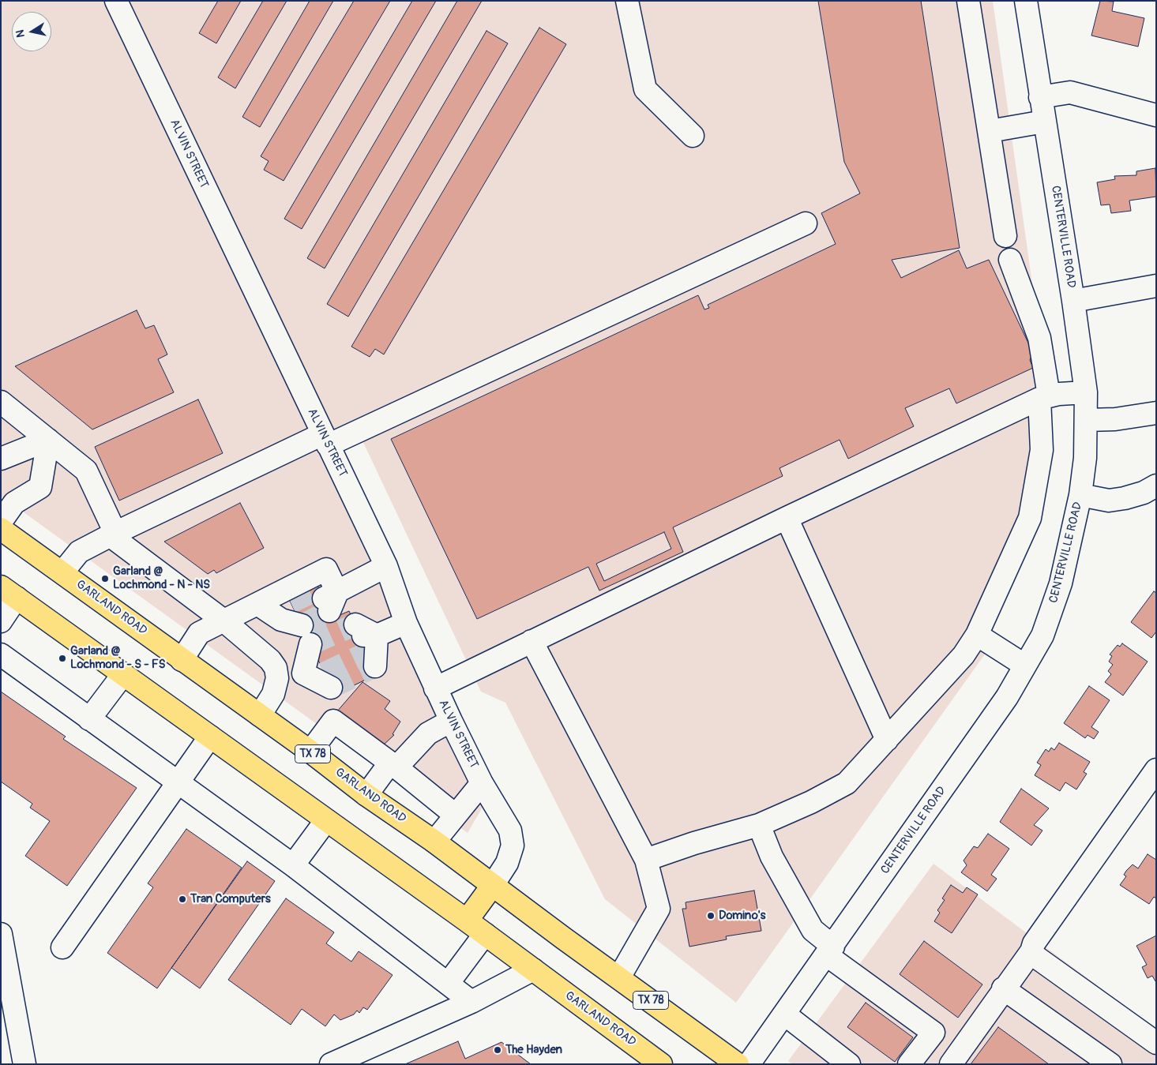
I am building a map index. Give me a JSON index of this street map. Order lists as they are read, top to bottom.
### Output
{
  "streets": {
    "main road": ["GARLAND ROAD", "TX 78"],
    "street": ["ALVIN STREET", "CENTERVILLE ROAD"]
  },
  "crossings": [
    ["ALVIN STREET", "GARLAND ROAD"]
  ],
  "places": [
    "Garland @ Lochmond - N - NS",
    "Garland @ Lochmond - S - FS",
    "Tran Computers",
    "Domino's",
    "The Hayden"
  ],
  "north": "left"
}
